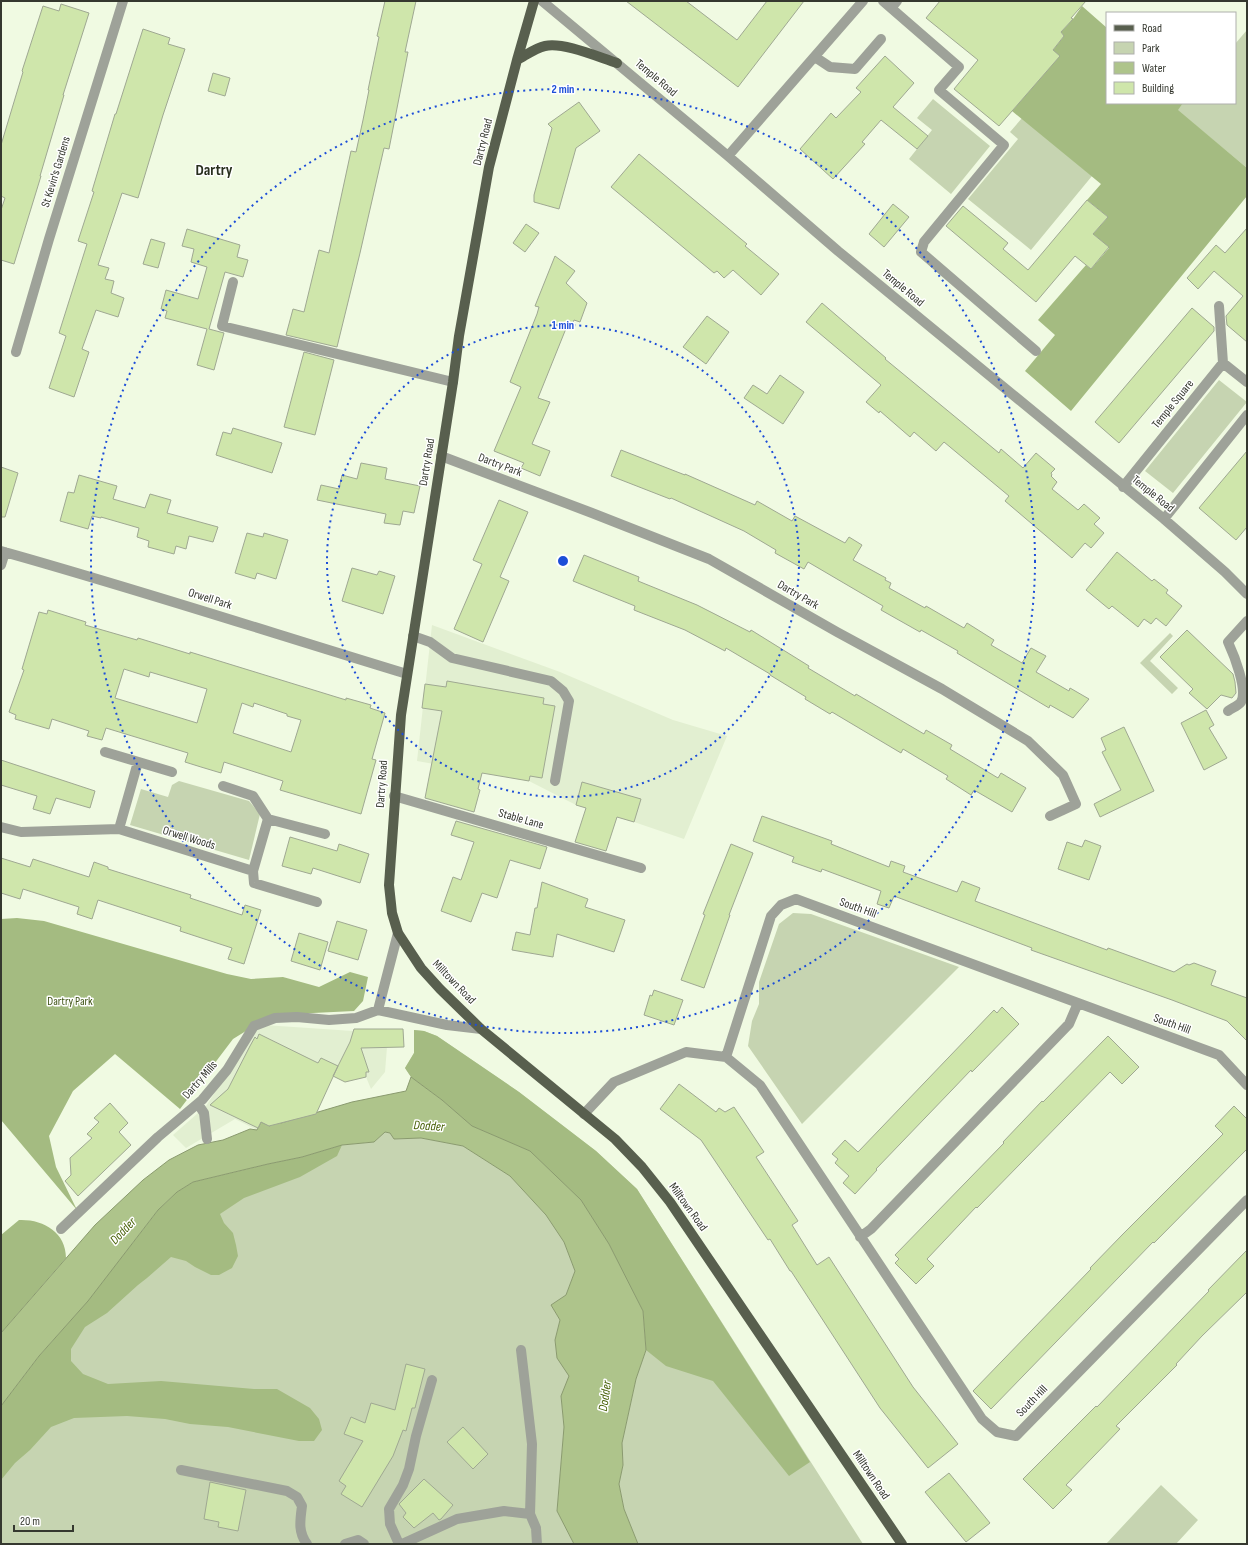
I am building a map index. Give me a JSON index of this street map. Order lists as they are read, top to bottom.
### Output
{
  "streets": {
    "main road": ["Dartry Road", "Milltown Road"],
    "street": [
      "Temple Road",
      "St Kevin's Gardens",
      "Temple Square",
      "Dartry Park",
      "Orwell Park",
      "Stable Lane",
      "Orwell Woods",
      "South Hill",
      "Dartry Mills"
    ]
  },
  "crossings": [
    ["Temple Road", "Temple Square"],
    ["Dartry Road", "Dartry Park"],
    ["Dartry Road", "Orwell Park"],
    ["Dartry Road", "Stable Lane"],
    ["Dartry Road", "Milltown Road"]
  ],
  "districts": ["Dartry"],
  "water": ["Dodder"],
  "parks": ["Dartry Park"],
  "legend": [
    "Road",
    "Park",
    "Water",
    "Building"
  ],
  "scale_bar": "20 m",
  "rings": ["2 min", "1 min"]
}
